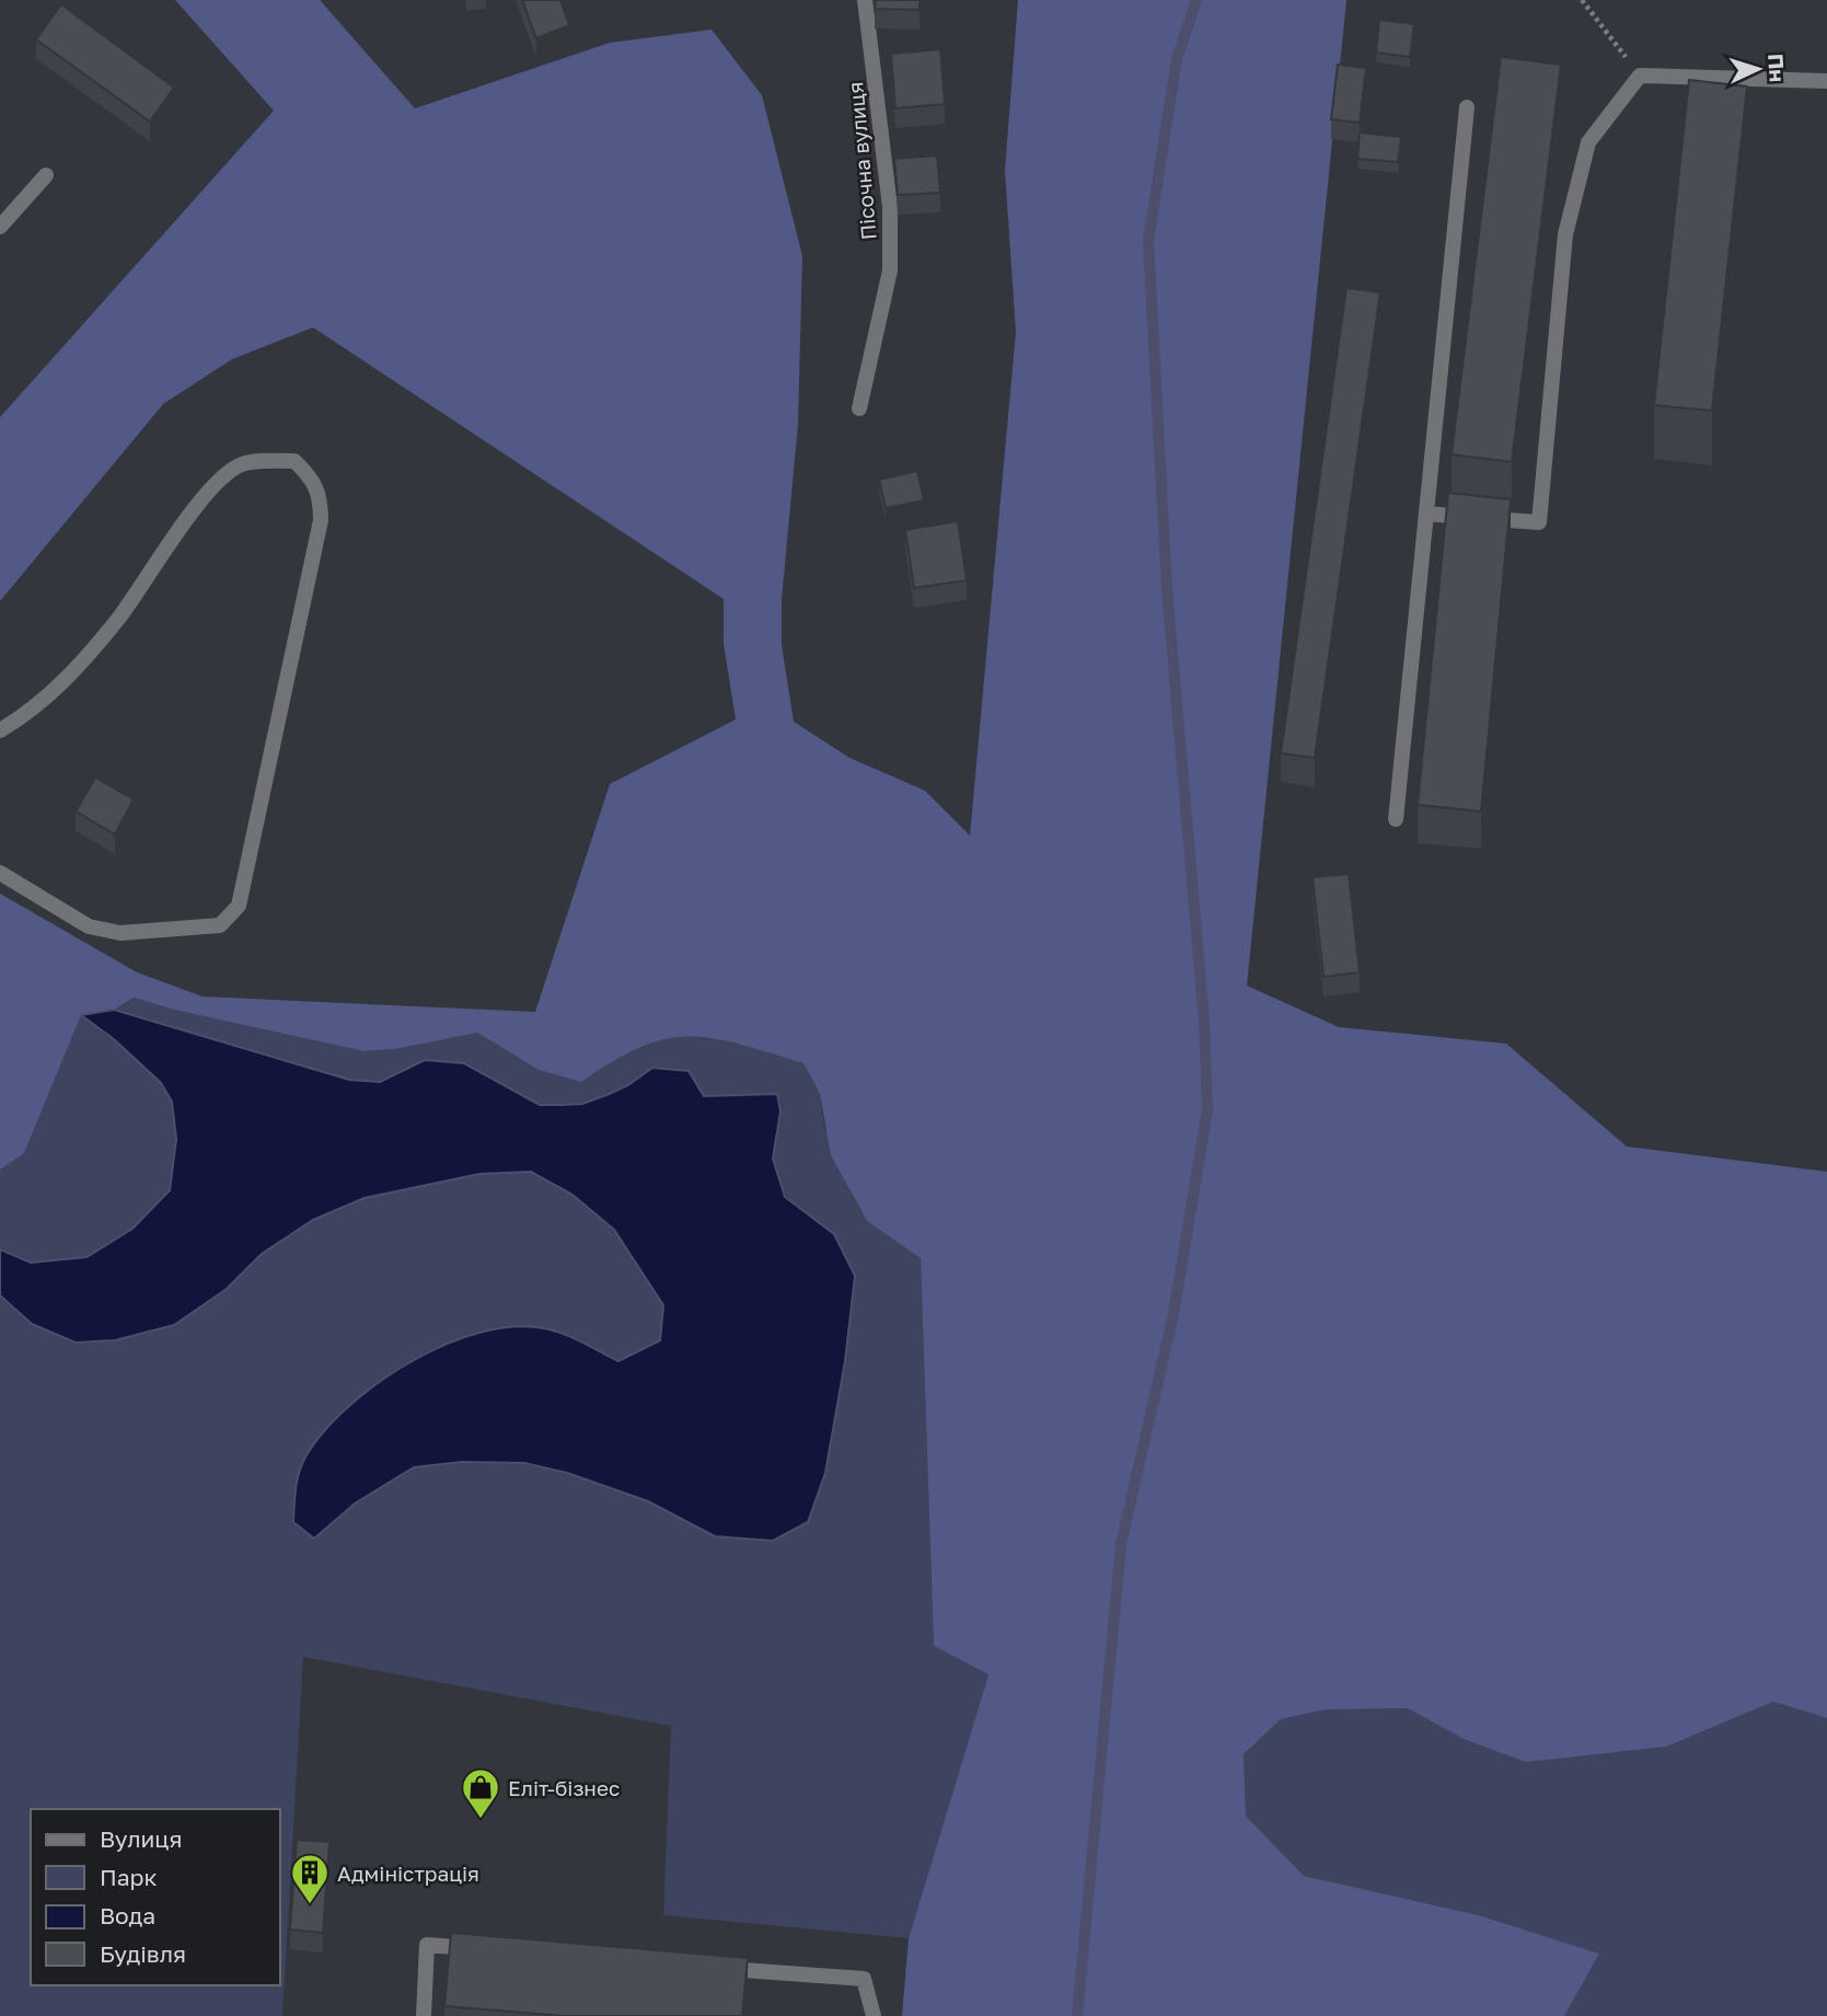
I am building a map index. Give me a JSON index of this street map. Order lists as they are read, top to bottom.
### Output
{
  "streets": {
    "street": ["Пісочна вулиця"]
  },
  "places": {
    "shop": ["Еліт-бізнес"],
    "building": ["Адміністрація"]
  },
  "legend": [
    "Вулиця",
    "Парк",
    "Вода",
    "Будівля"
  ],
  "north": "right"
}
